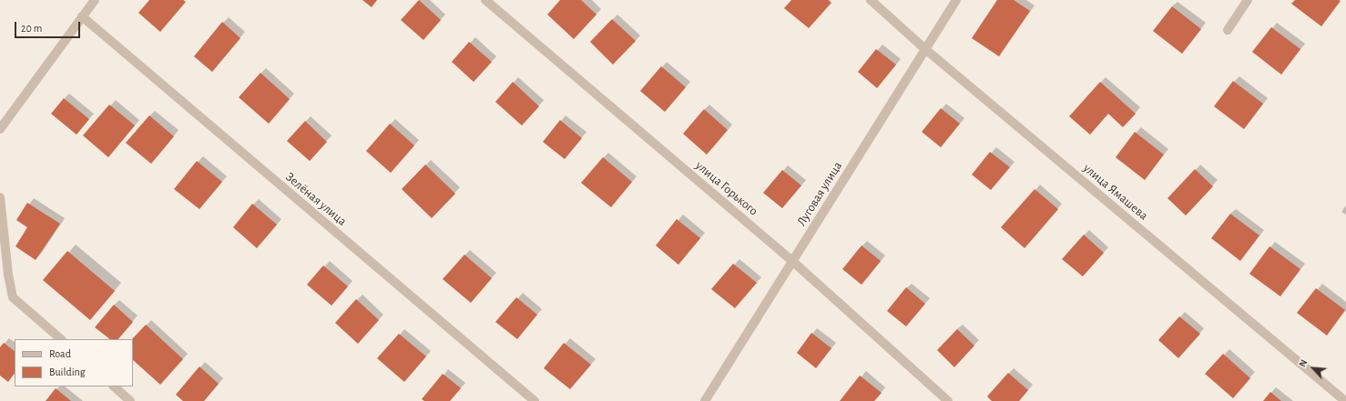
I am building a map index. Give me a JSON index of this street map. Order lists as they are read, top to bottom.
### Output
{
  "streets": {
    "street": [
      "улица Горького",
      "улица Ямашева",
      "Луговая улица",
      "Зелёная улица"
    ]
  },
  "crossings": [
    ["улица Горького", "Луговая улица"],
    ["улица Ямашева", "Луговая улица"]
  ],
  "legend": ["Road", "Building"],
  "scale_bar": "20 m",
  "north": "top left"
}
